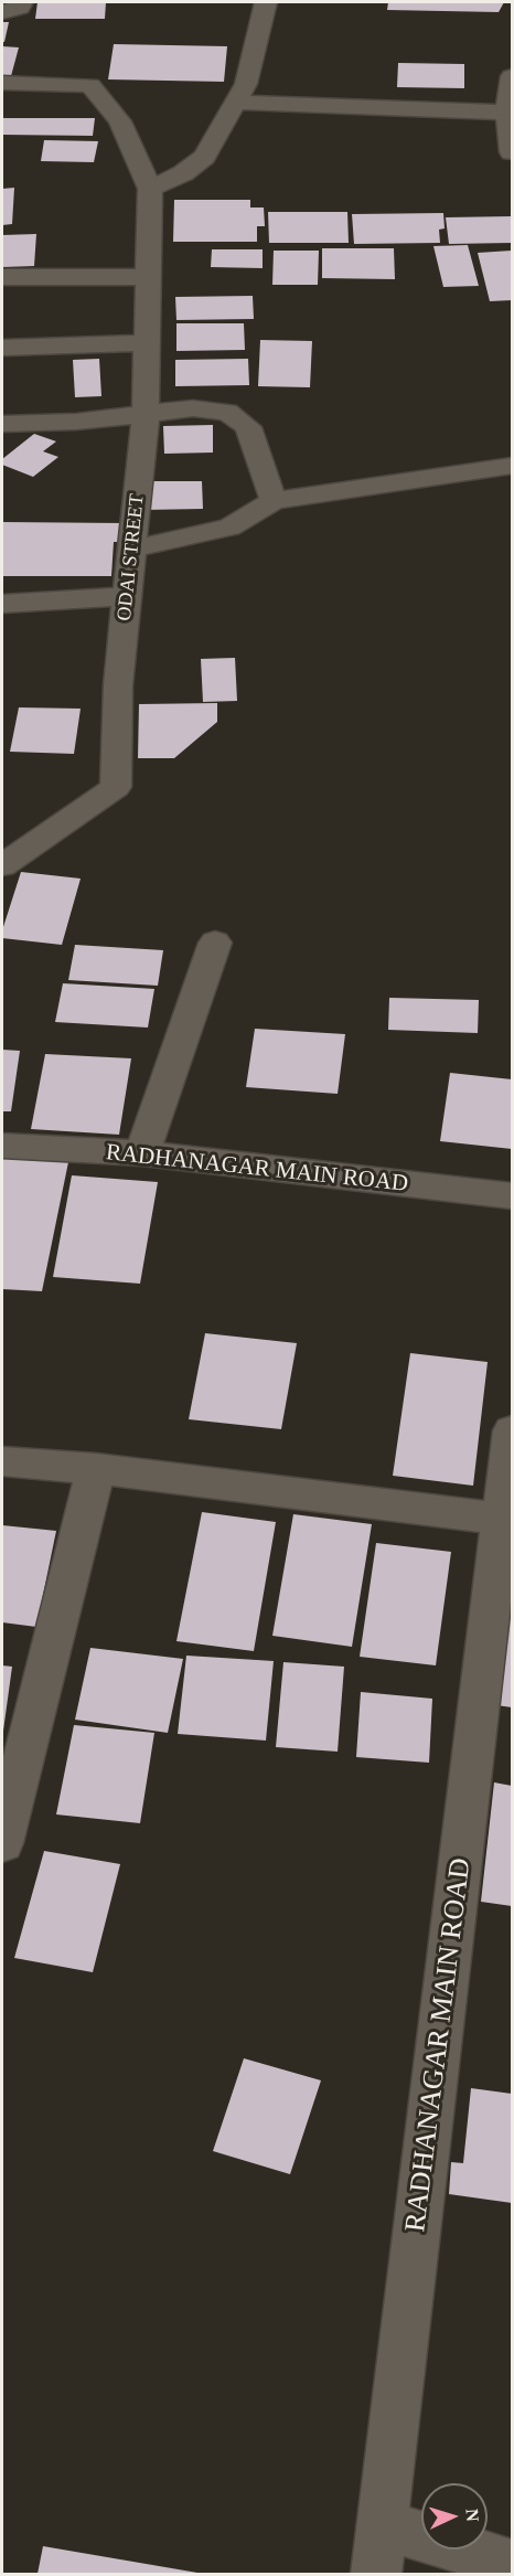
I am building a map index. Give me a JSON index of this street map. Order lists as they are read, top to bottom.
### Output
{
  "streets": {
    "street": ["ODAI STREET", "RADHANAGAR MAIN ROAD"]
  },
  "north": "right"
}
